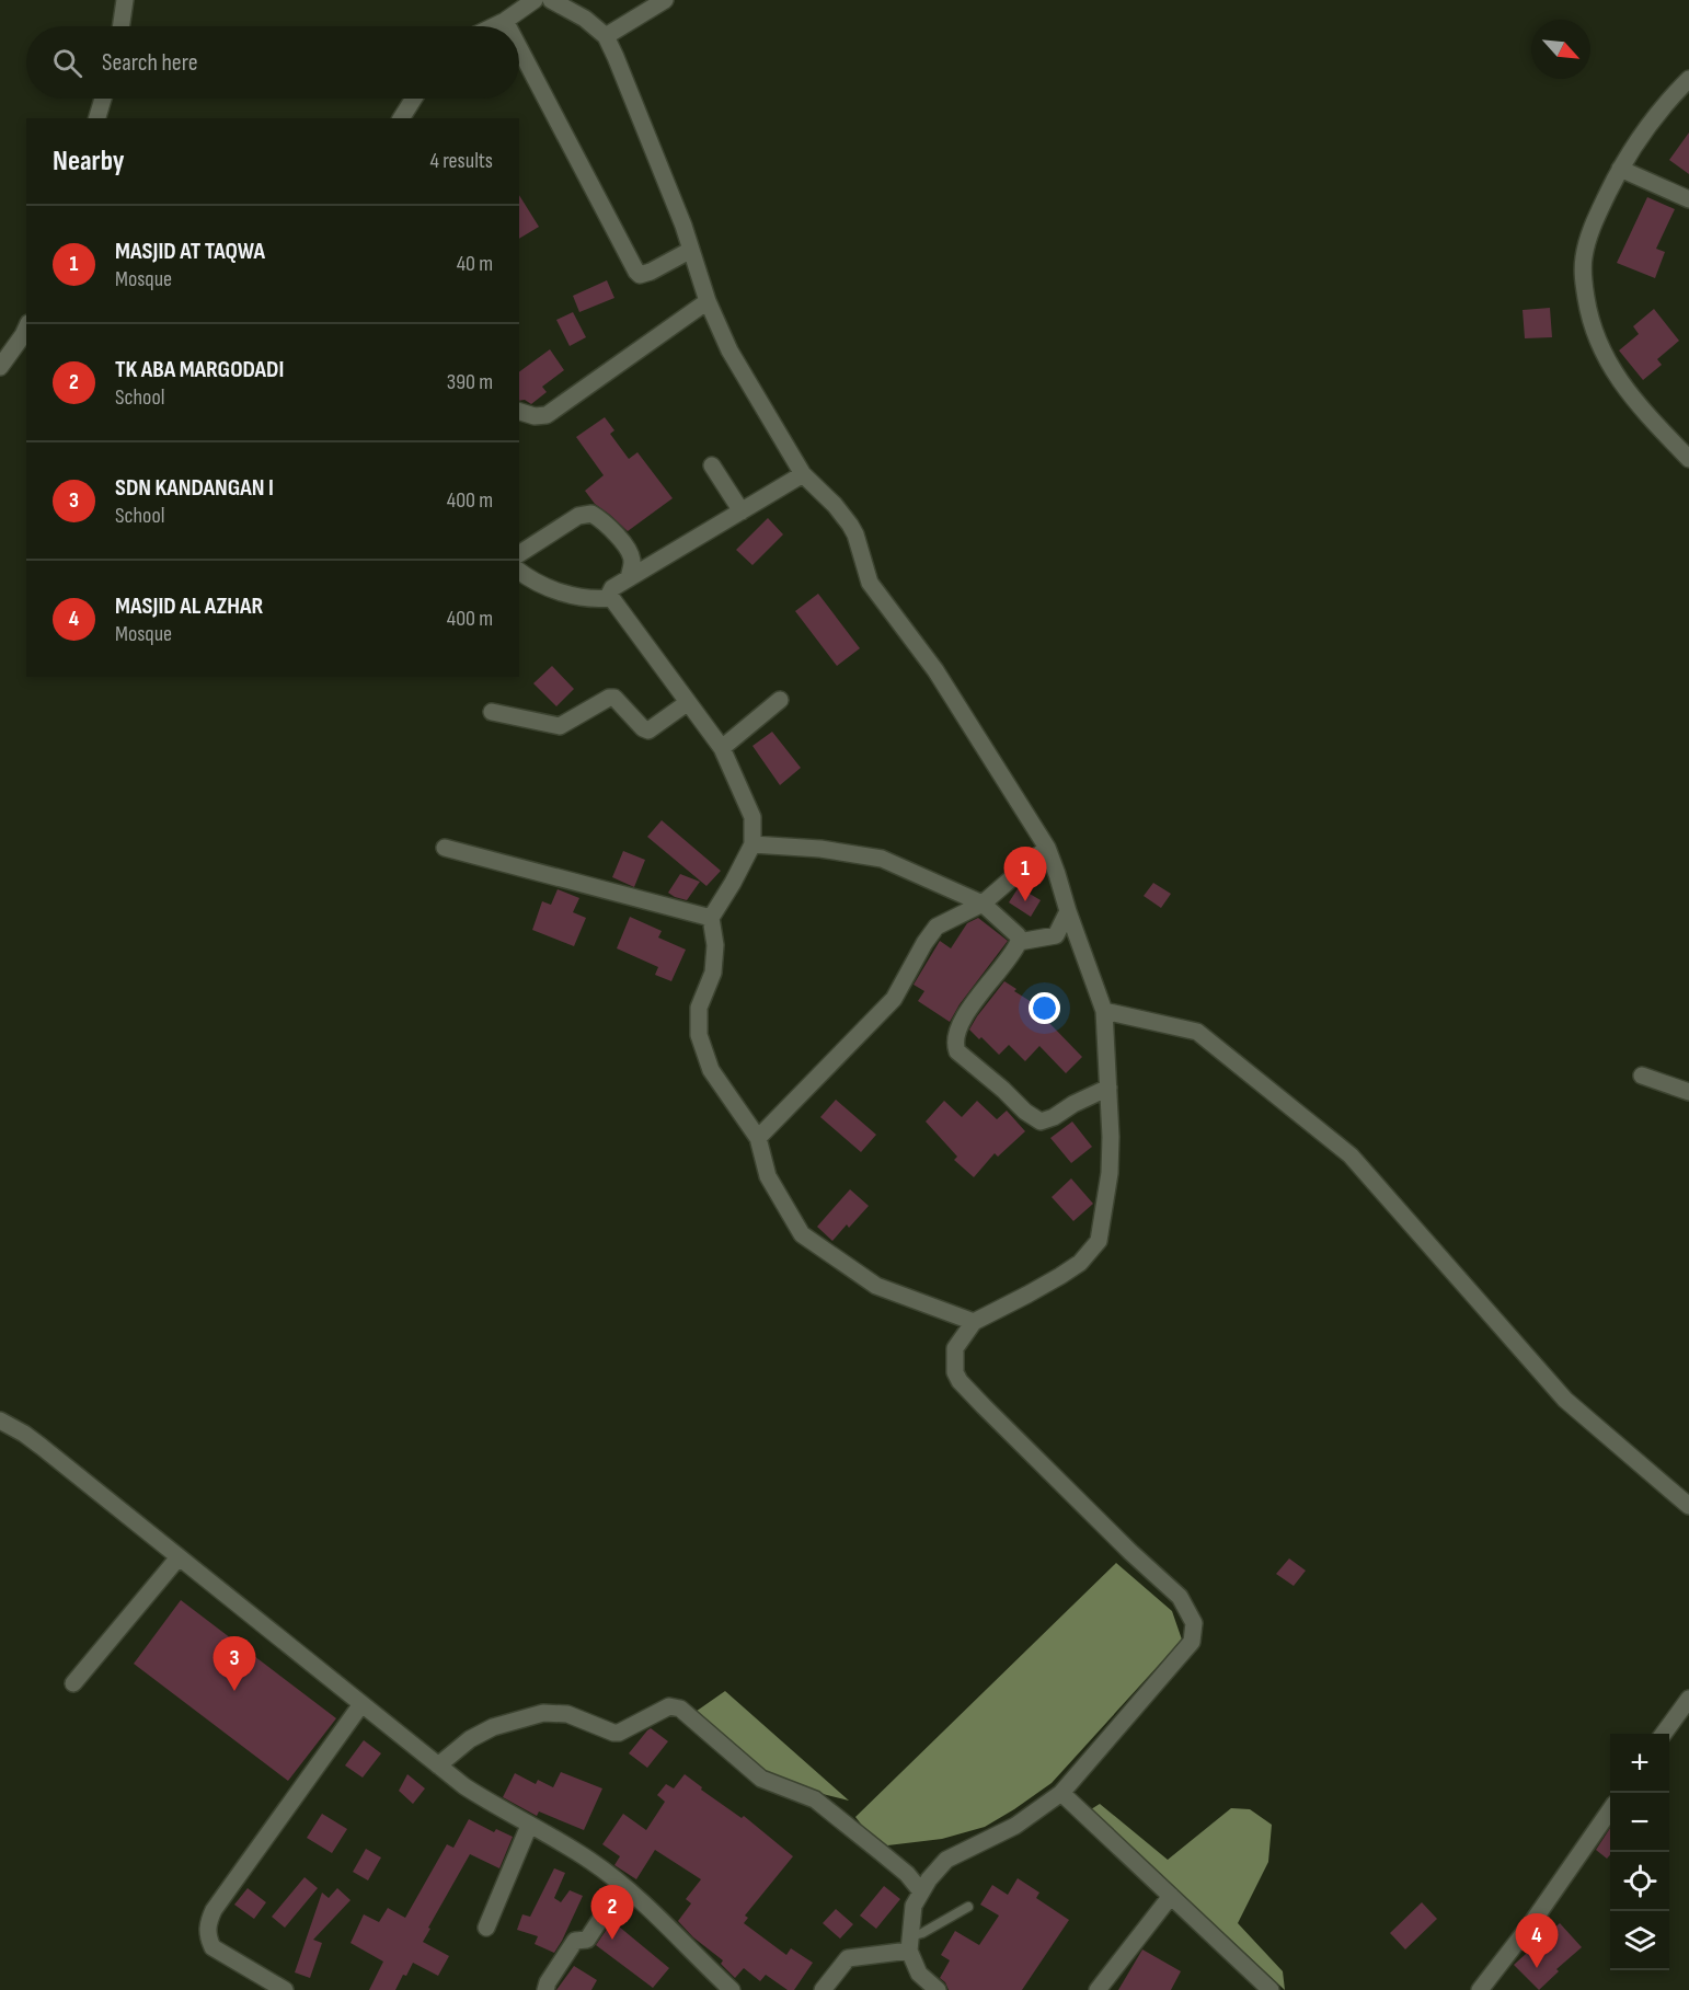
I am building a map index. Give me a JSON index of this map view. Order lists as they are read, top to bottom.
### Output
{
  "north": "bottom right",
  "page": {
    "search": "Search here",
    "heading": ["Nearby", "4 results"],
    "list": [
      {
        "mark": "1",
        "name": "MASJID AT TAQWA",
        "note": "Mosque",
        "value": "40 m"
      },
      {
        "mark": "2",
        "name": "TK ABA MARGODADI",
        "note": "School",
        "value": "390 m"
      },
      {
        "mark": "3",
        "name": "SDN KANDANGAN I",
        "note": "School",
        "value": "400 m"
      },
      {
        "mark": "4",
        "name": "MASJID AL AZHAR",
        "note": "Mosque",
        "value": "400 m"
      }
    ],
    "pins": [
      "1",
      "3",
      "2",
      "4"
    ],
    "map_buttons": ["+", "−"]
  }
}
